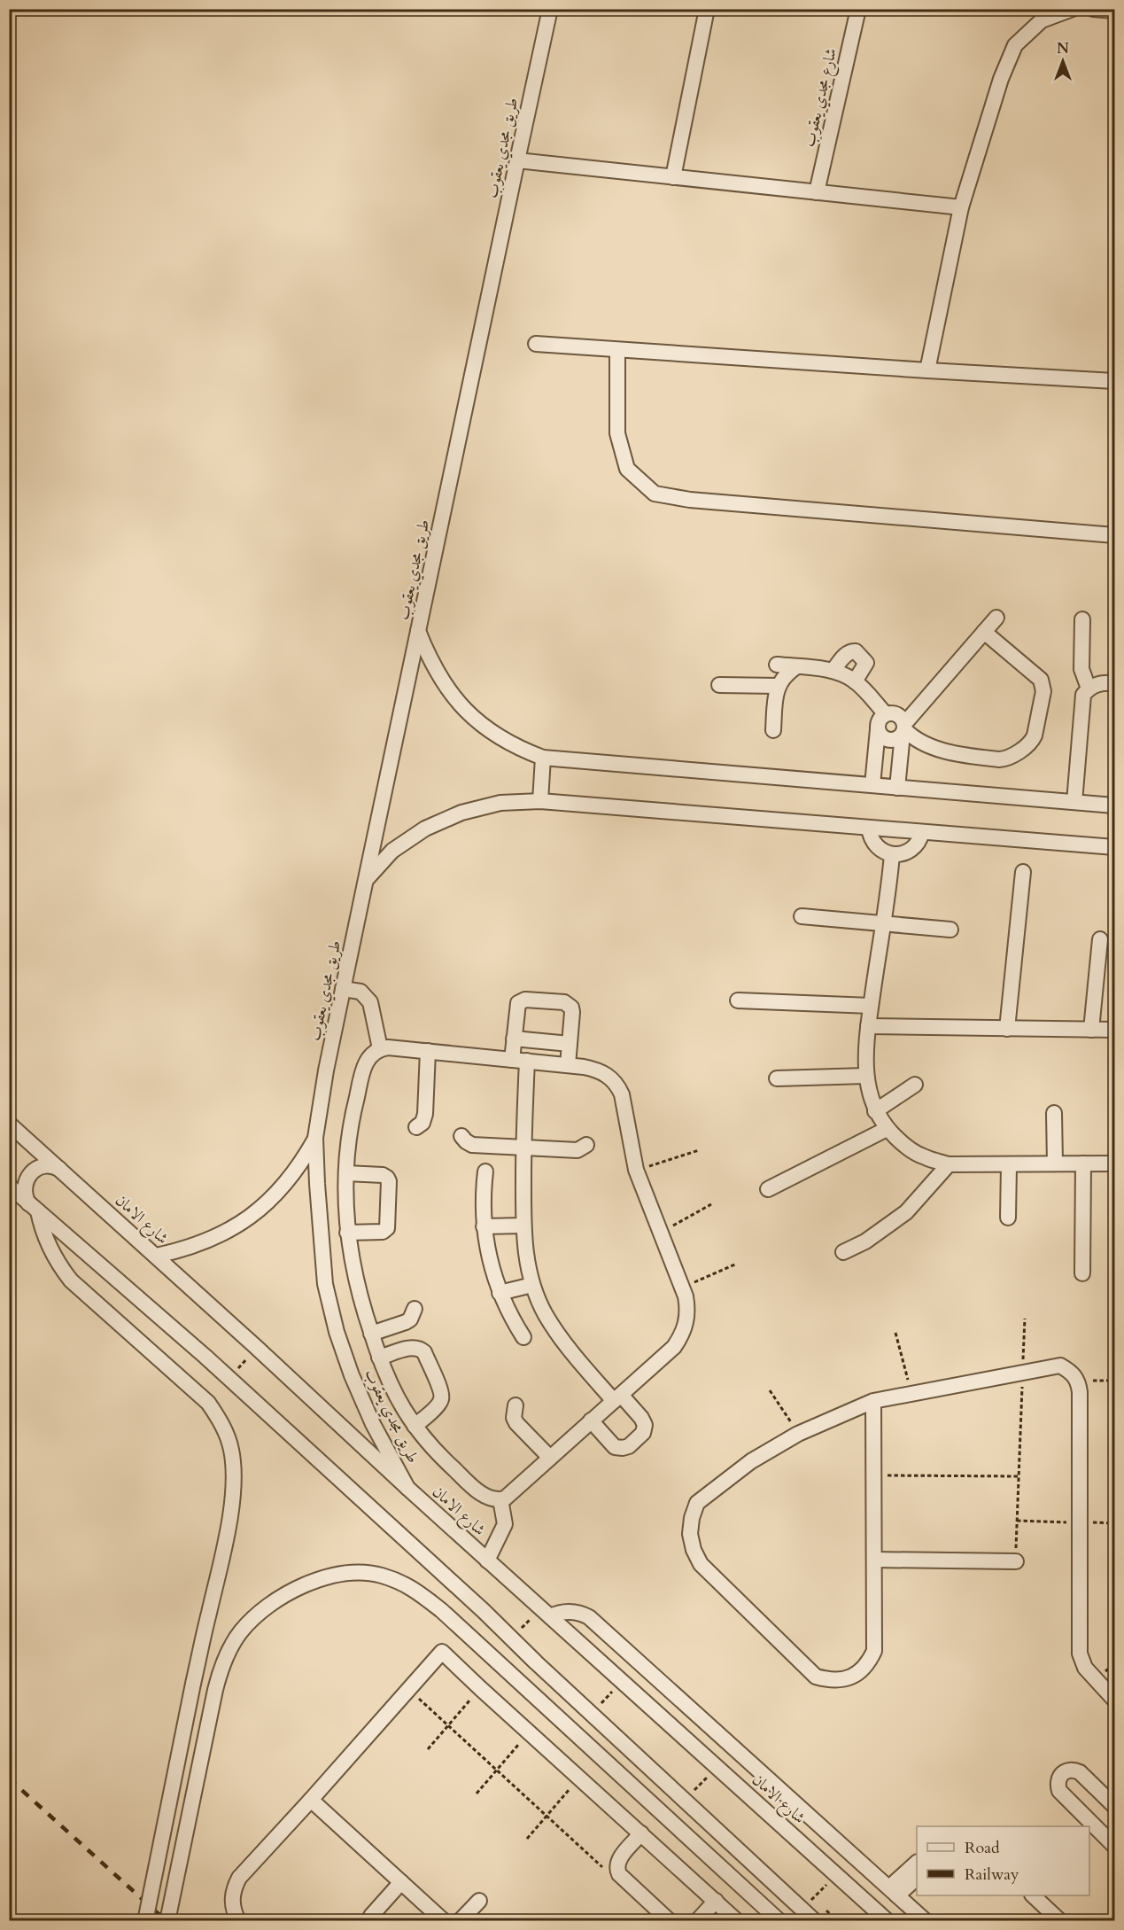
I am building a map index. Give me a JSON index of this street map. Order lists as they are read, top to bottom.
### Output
{
  "streets": {
    "street": ["شارع مجدي يعقوب", "طريق مجدي يعقوب", "شارع الامان"]
  },
  "crossings": [
    ["طريق مجدي يعقوب", "شارع الامان"]
  ],
  "legend": ["Road", "Railway"],
  "north": "top"
}
